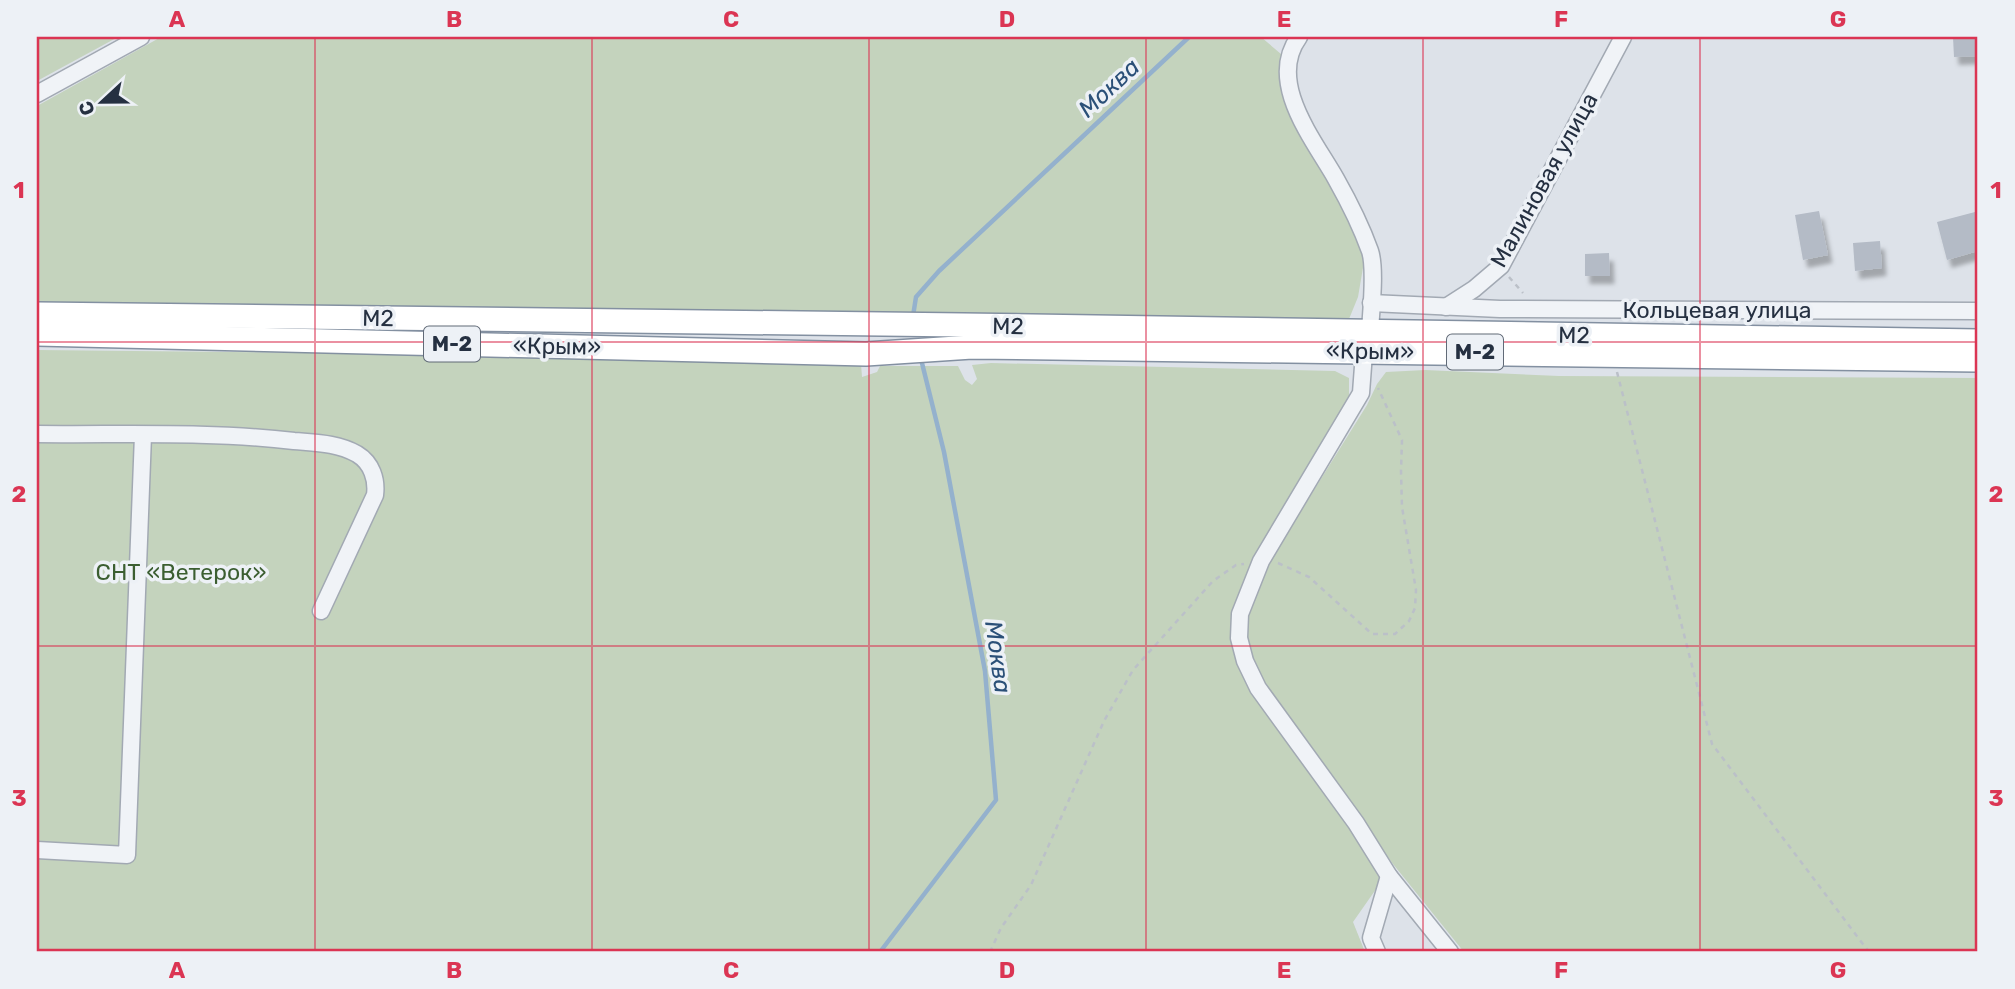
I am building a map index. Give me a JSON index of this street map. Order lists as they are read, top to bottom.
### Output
{
  "streets": {
    "highway": ["М2", "М-2", "«Крым»"],
    "street": ["Малиновая улица", "Кольцевая улица"]
  },
  "crossings": [
    ["Малиновая улица", "Кольцевая улица"]
  ],
  "water": ["Моква"],
  "parks": ["СНТ «Ветерок»"],
  "north": "left",
  "grid": {
    "columns": [
      "A",
      "B",
      "C",
      "D",
      "E",
      "F",
      "G"
    ],
    "rows": ["1", "2", "3"]
  }
}
